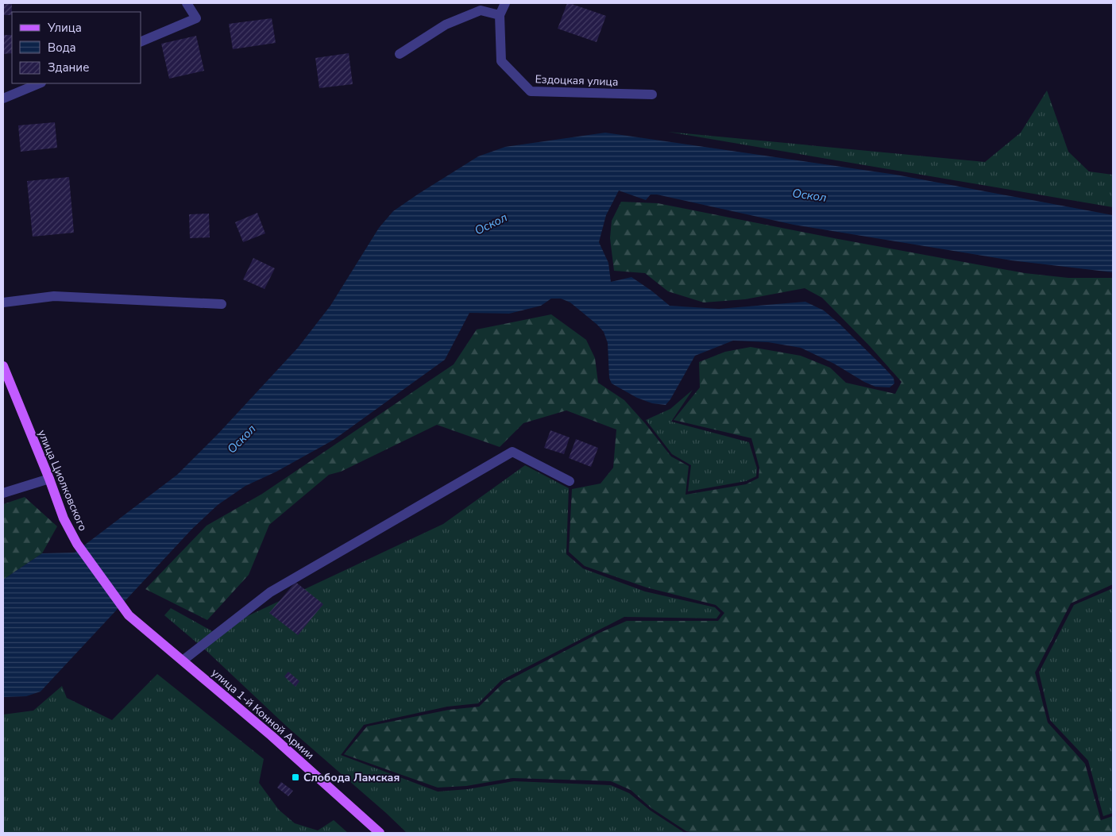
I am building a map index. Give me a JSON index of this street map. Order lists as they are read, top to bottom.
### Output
{
  "streets": {
    "main road": ["улица Циолковского", "улица 1-й Конной Армии"],
    "street": ["Ездоцкая улица"]
  },
  "crossings": [
    ["улица Циолковского", "улица 1-й Конной Армии"]
  ],
  "water": ["Оскол"],
  "places": {
    "transit": ["Слобода Ламская"]
  },
  "legend": ["Улица", "Вода", "Здание"]
}
